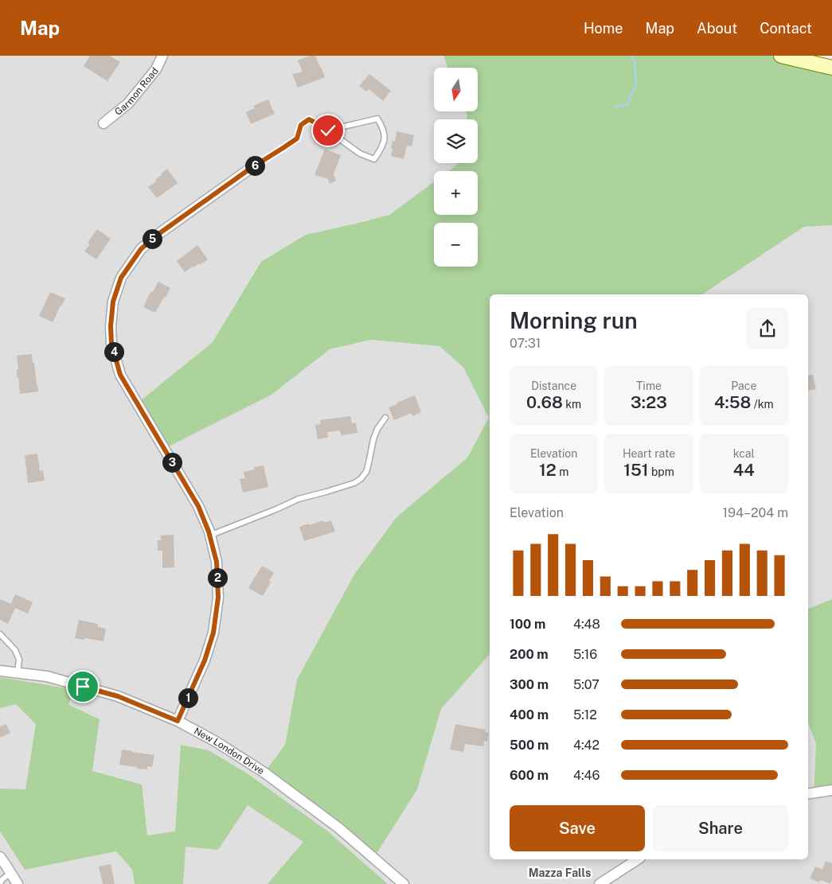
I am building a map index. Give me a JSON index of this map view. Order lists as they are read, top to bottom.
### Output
{
  "streets": {
    "street": ["Garmon Road", "New London Drive"]
  },
  "districts": ["Mazza Falls"],
  "north": "bottom",
  "page": {
    "header": "Map",
    "nav": [
      "Home",
      "Map",
      "About",
      "Contact"
    ],
    "map_buttons": ["+", "−"],
    "pins": [
      "6",
      "5",
      "4",
      "3",
      "2",
      "1"
    ],
    "heading": ["Morning run", "07:31"],
    "stats": [
      ["Distance", "0.68 km"],
      ["Time", "3:23"],
      ["Pace", "4:58 /km"],
      ["Elevation", "12 m"],
      ["Heart rate", "151 bpm"],
      ["kcal", "44"]
    ],
    "chart": ["Elevation", "194–204 m"],
    "list": [
      {
        "name": "100 m",
        "note": "4:48"
      },
      {
        "name": "200 m",
        "note": "5:16"
      },
      {
        "name": "300 m",
        "note": "5:07"
      },
      {
        "name": "400 m",
        "note": "5:12"
      },
      {
        "name": "500 m",
        "note": "4:42"
      },
      {
        "name": "600 m",
        "note": "4:46"
      }
    ],
    "buttons": ["Save", "Share"]
  }
}
